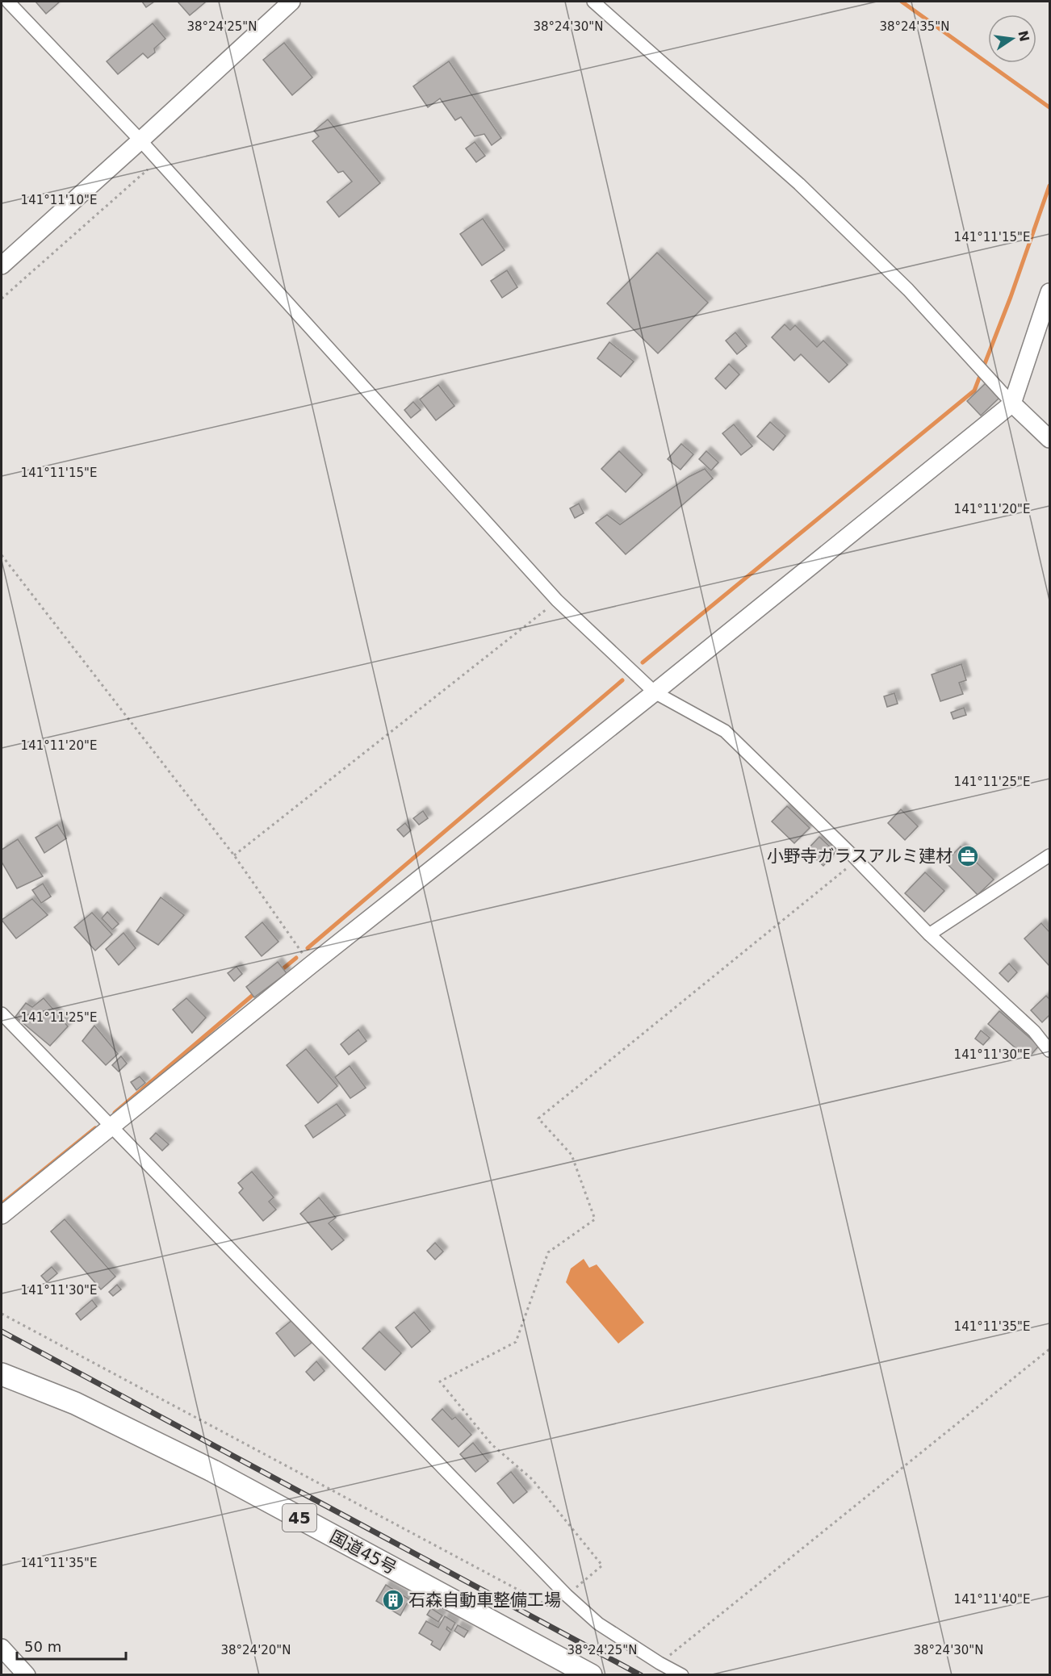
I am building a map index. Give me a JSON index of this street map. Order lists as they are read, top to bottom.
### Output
{
  "streets": {
    "highway": ["45", "国道45号"]
  },
  "places": {
    "office": ["小野寺ガラスアルミ建材"],
    "building": ["石森自動車整備工場"]
  },
  "scale_bar": "50 m",
  "north": "right",
  "coordinates": [
    "38°24'25\"N",
    "38°24'30\"N",
    "38°24'35\"N",
    "141°11'10\"E",
    "141°11'15\"E",
    "141°11'20\"E",
    "141°11'25\"E",
    "141°11'30\"E",
    "141°11'35\"E",
    "141°11'40\"E",
    "38°24'20\"N"
  ]
}
